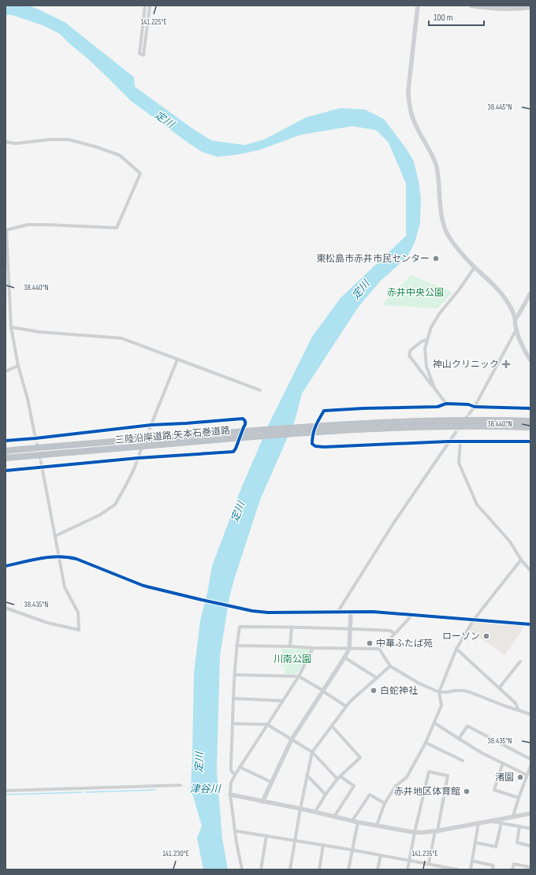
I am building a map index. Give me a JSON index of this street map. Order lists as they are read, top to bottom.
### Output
{
  "streets": {
    "highway": ["三陸沿岸道路;矢本石巻道路"]
  },
  "water": ["定川", "津谷川"],
  "parks": ["赤井中央公園", "川南公園"],
  "places": {
    "other": [
      "東松島市赤井市民センター",
      "ローソン",
      "中華ふたば苑",
      "白蛇神社",
      "渚園",
      "赤井地区体育館"
    ],
    "health": ["神山クリニック"]
  },
  "scale_bar": "100 m",
  "coordinates": [
    "141.225°E",
    "38.445°N",
    "38.440°N",
    "38.435°N",
    "141.230°E",
    "141.235°E"
  ]
}
